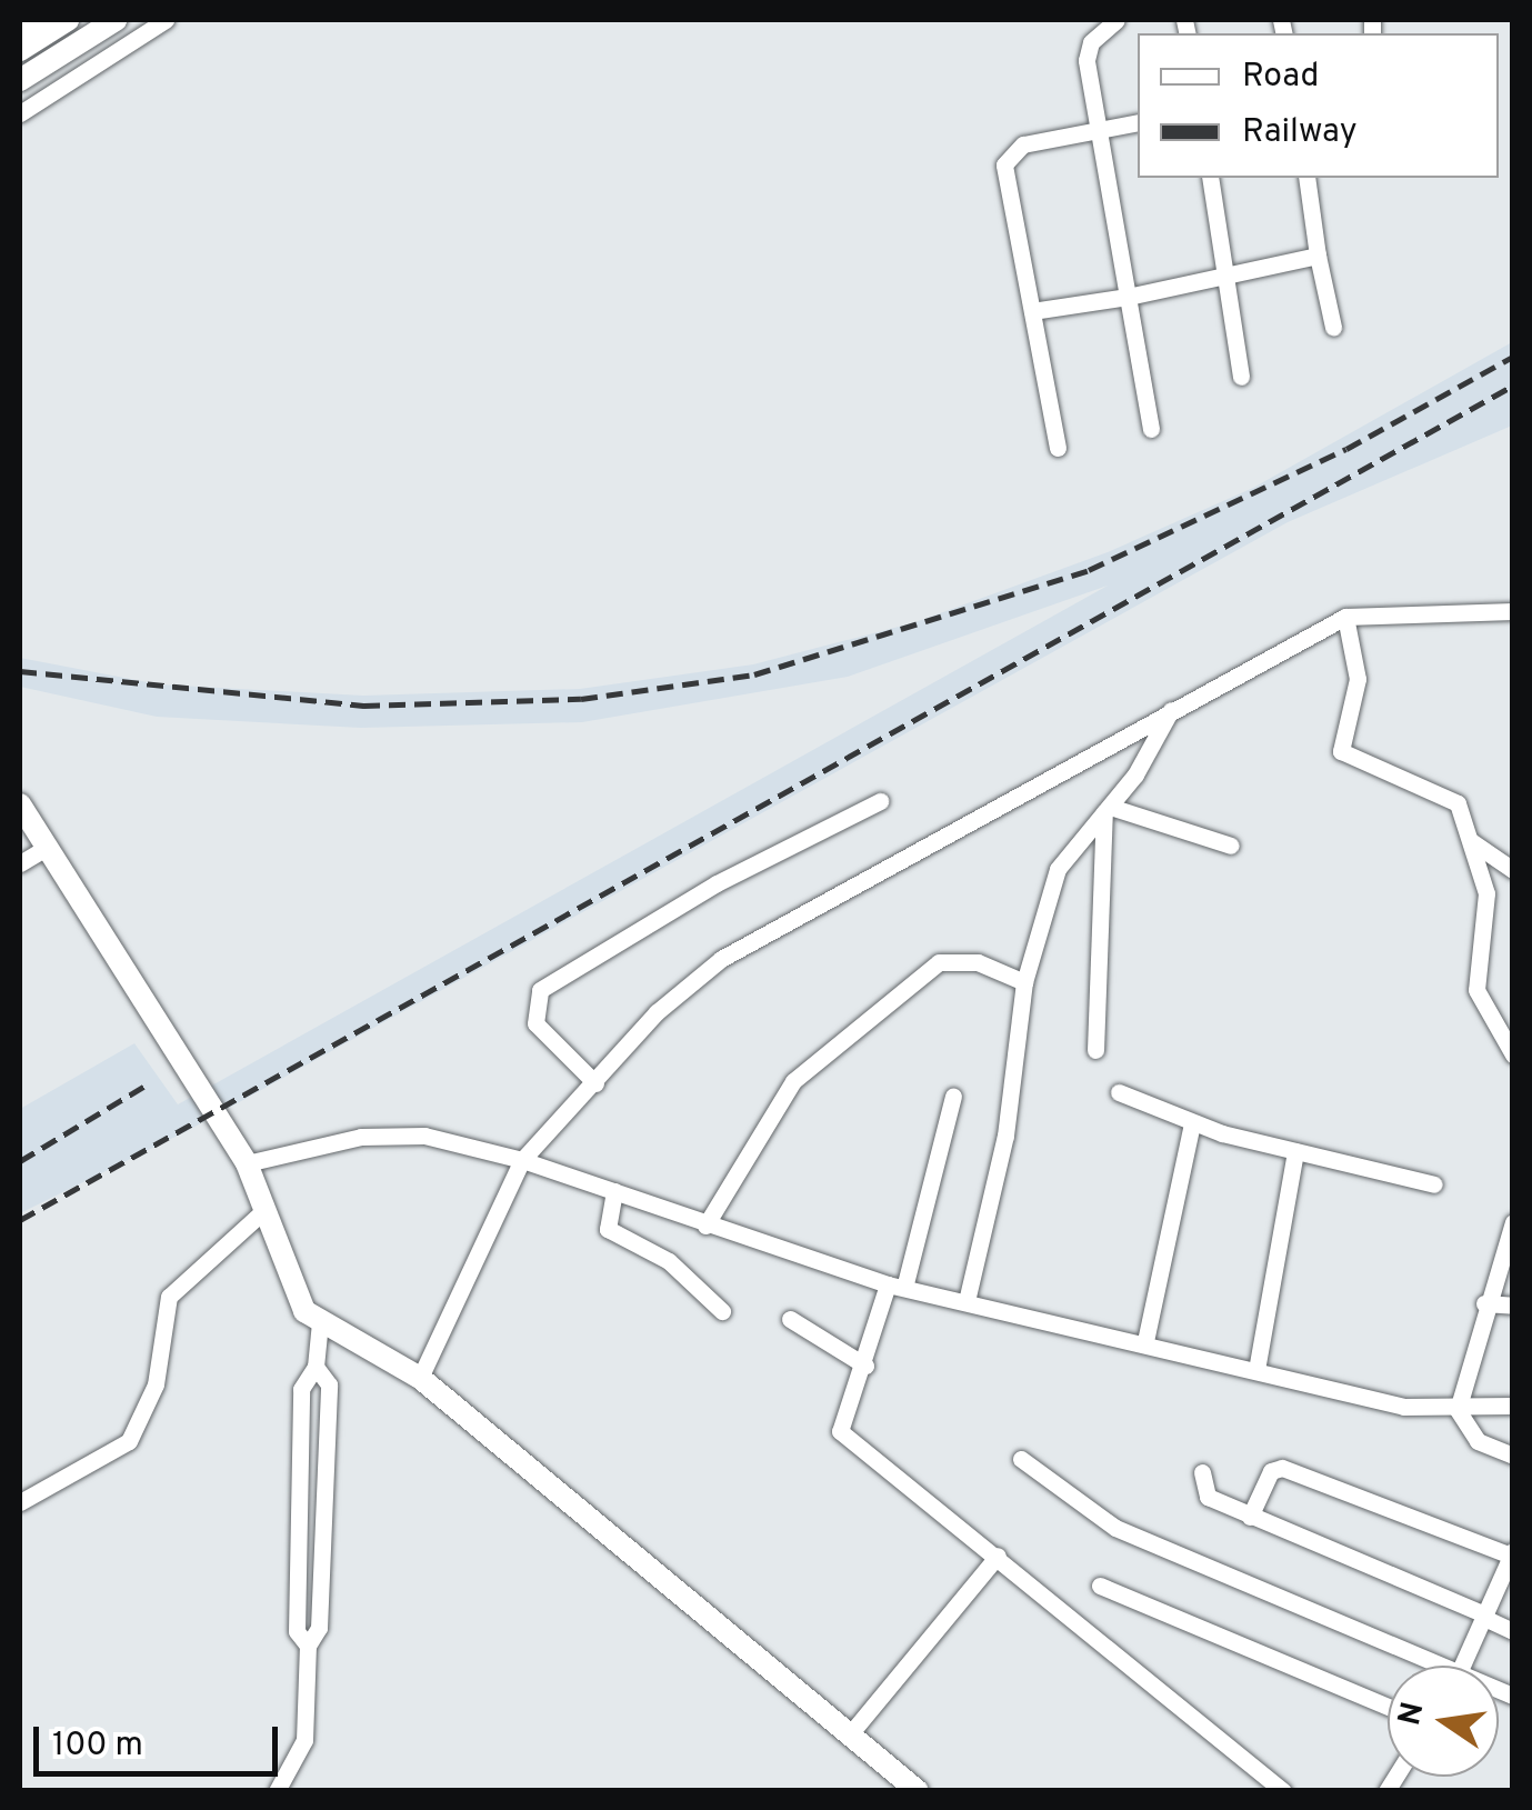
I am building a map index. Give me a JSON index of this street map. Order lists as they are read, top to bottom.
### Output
{
  "legend": ["Road", "Railway"],
  "scale_bar": "100 m",
  "north": "left"
}
